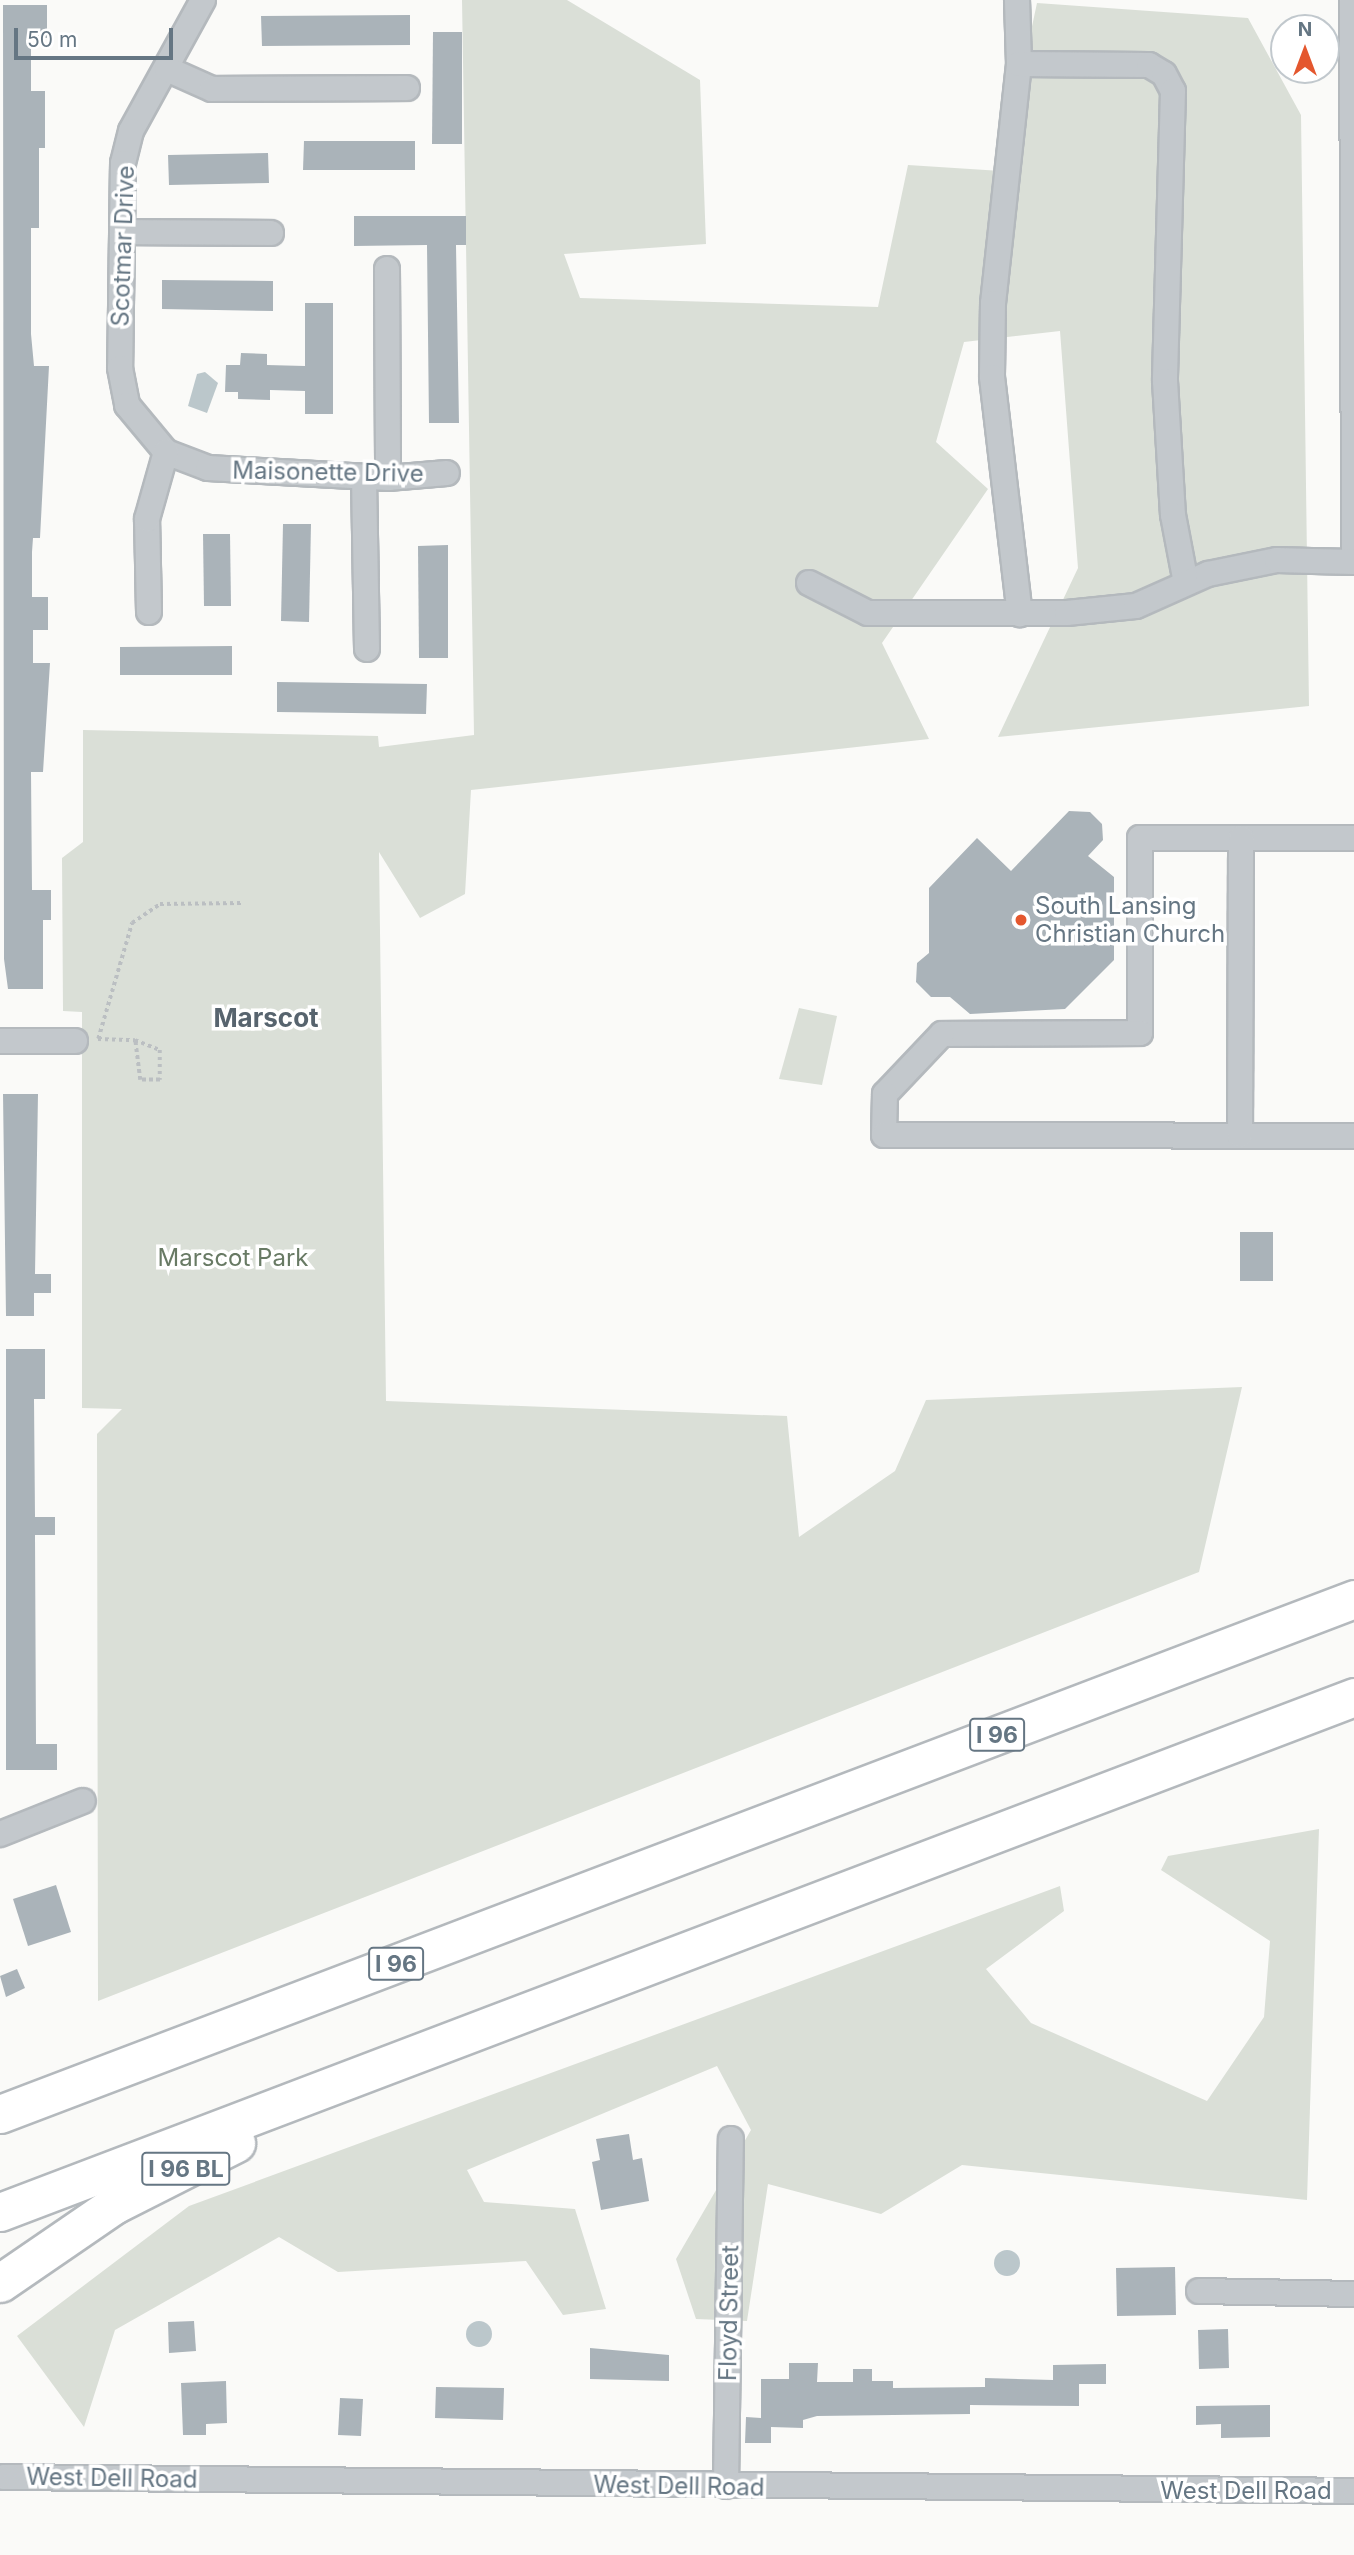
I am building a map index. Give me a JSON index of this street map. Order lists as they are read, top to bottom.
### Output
{
  "streets": {
    "highway": ["I 96", "I 96 BL"],
    "street": [
      "Scotmar Drive",
      "Maisonette Drive",
      "Floyd Street",
      "West Dell Road"
    ]
  },
  "crossings": [
    ["Scotmar Drive", "Maisonette Drive"],
    ["Floyd Street", "West Dell Road"]
  ],
  "districts": ["Marscot"],
  "parks": ["Marscot Park"],
  "places": ["South Lansing Christian Church"],
  "scale_bar": "50 m",
  "north": "top"
}
